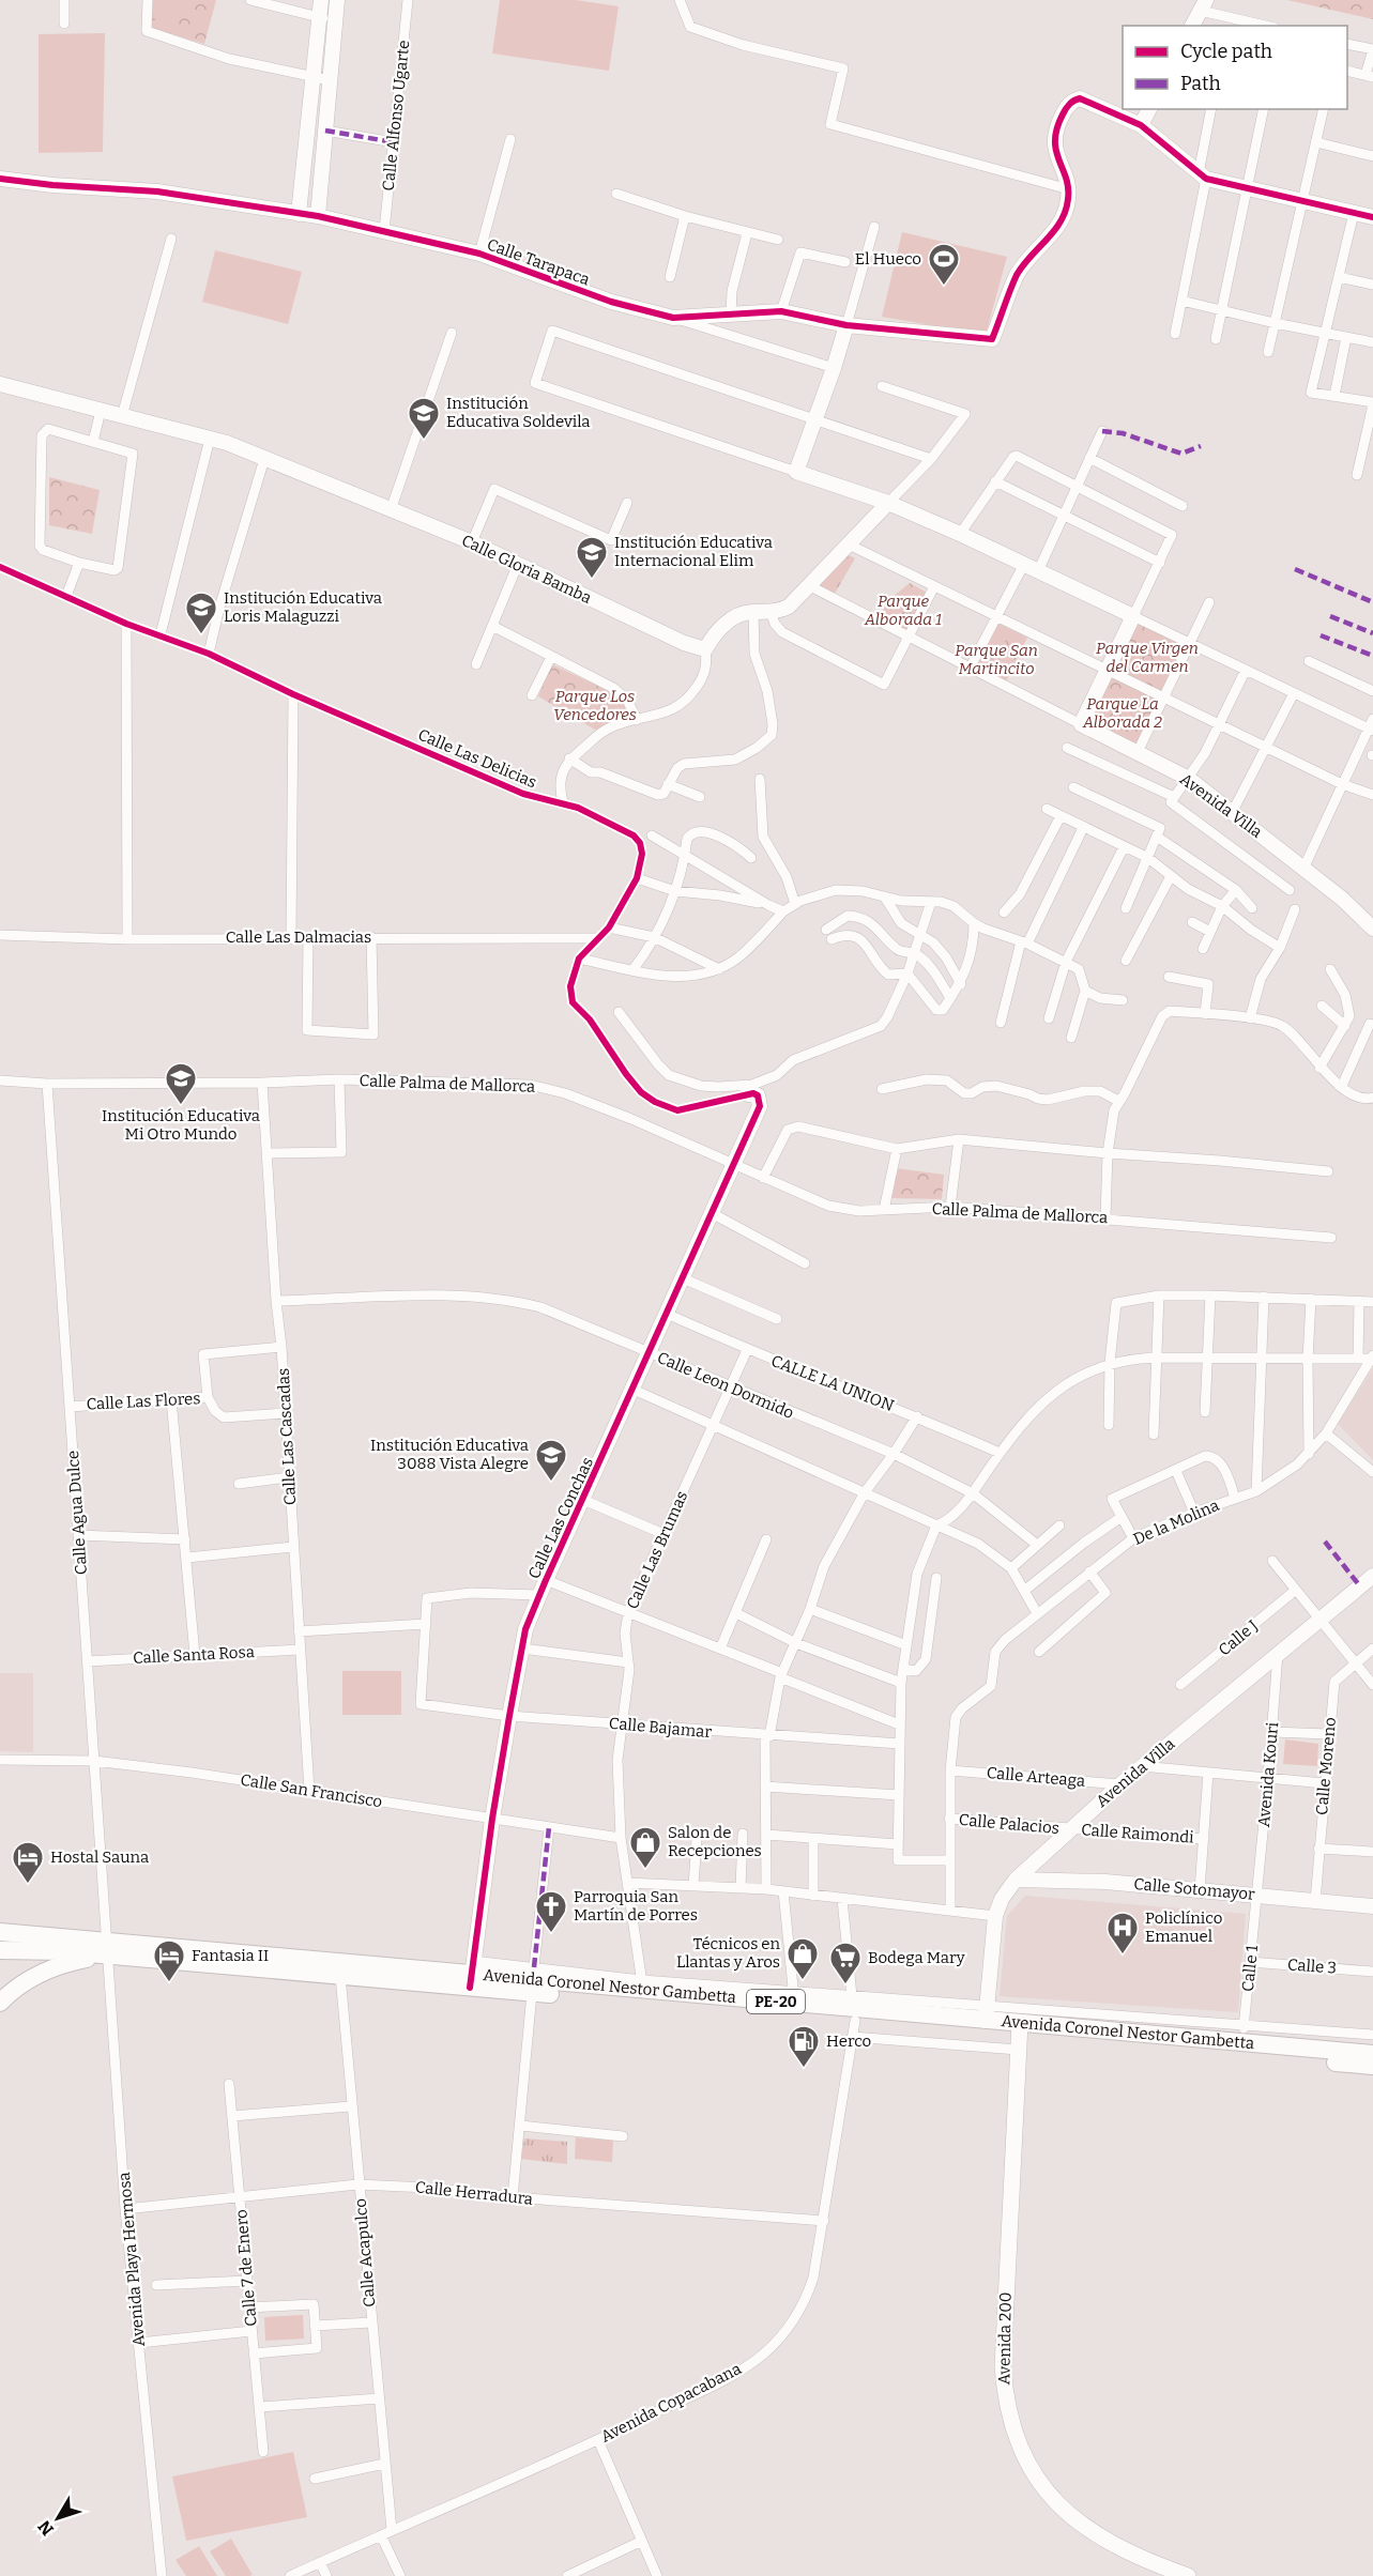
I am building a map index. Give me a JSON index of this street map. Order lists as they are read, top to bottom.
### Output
{
  "streets": {
    "highway": ["Avenida Coronel Nestor Gambetta", "PE-20"],
    "main road": ["Avenida 200"],
    "street": [
      "Calle Alfonso Ugarte",
      "Calle Tarapaca",
      "Calle Gloria Bamba",
      "Calle Las Delicias",
      "Avenida Villa",
      "Calle Las Dalmacias",
      "Calle Palma de Mallorca",
      "CALLE LA UNION",
      "Calle Leon Dormido",
      "Calle Las Flores",
      "Calle Las Cascadas",
      "Calle Agua Dulce",
      "Calle Las Conchas",
      "De la Molina",
      "Calle Las Brumas",
      "Calle J",
      "Calle Santa Rosa",
      "Calle Bajamar",
      "Calle Moreno",
      "Avenida Kouri",
      "Calle Arteaga",
      "Calle San Francisco",
      "Calle Palacios",
      "Calle Raimondi",
      "Calle Sotomayor",
      "Calle 3",
      "Calle 1",
      "Calle Herradura",
      "Calle Acapulco",
      "Avenida Playa Hermosa",
      "Calle 7 de Enero",
      "Avenida Copacabana"
    ]
  },
  "crossings": [
    ["Calle Alfonso Ugarte", "Calle Tarapaca"],
    ["Calle Las Delicias", "Calle Las Dalmacias"],
    ["Calle Las Delicias", "Calle Las Conchas"],
    ["Avenida Villa", "Avenida Kouri"],
    ["Avenida Villa", "Calle Arteaga"],
    ["Avenida Villa", "Calle Palacios"],
    ["Avenida Villa", "Calle Raimondi"],
    ["Avenida Villa", "Calle Sotomayor"],
    ["Avenida Villa", "Avenida Coronel Nestor Gambetta"],
    ["Calle Palma de Mallorca", "Calle Las Cascadas"],
    ["Calle Palma de Mallorca", "Calle Agua Dulce"],
    ["Calle Palma de Mallorca", "Calle Las Conchas"],
    ["CALLE LA UNION", "Calle Las Conchas"],
    ["CALLE LA UNION", "Calle Las Brumas"],
    ["Calle Leon Dormido", "Calle Las Cascadas"],
    ["Calle Leon Dormido", "Calle Las Conchas"],
    ["Calle Leon Dormido", "Calle Las Brumas"],
    ["Calle Las Flores", "Calle Las Cascadas"],
    ["Calle Las Flores", "Calle Agua Dulce"],
    ["Calle Las Cascadas", "Calle Santa Rosa"],
    ["Calle Las Cascadas", "Calle San Francisco"],
    ["Calle Agua Dulce", "Calle Santa Rosa"],
    ["Calle Agua Dulce", "Calle San Francisco"],
    ["Calle Agua Dulce", "Avenida Coronel Nestor Gambetta"],
    ["Calle Agua Dulce", "Avenida Playa Hermosa"],
    ["Calle Las Conchas", "Calle Bajamar"],
    ["Calle Las Conchas", "Calle San Francisco"],
    ["Calle Las Conchas", "Avenida Coronel Nestor Gambetta"],
    ["De la Molina", "Calle Arteaga"],
    ["Calle Las Brumas", "Calle Bajamar"],
    ["Calle Las Brumas", "Calle San Francisco"],
    ["Calle Las Brumas", "Avenida Coronel Nestor Gambetta"],
    ["Calle Moreno", "Calle Sotomayor"],
    ["Avenida Kouri", "Calle Sotomayor"],
    ["Avenida Kouri", "Calle 1"],
    ["Calle Palacios", "Calle Raimondi"],
    ["Calle Sotomayor", "Calle 1"],
    ["Calle 3", "Calle 1"],
    ["Calle 1", "Avenida Coronel Nestor Gambetta"],
    ["Avenida Coronel Nestor Gambetta", "Calle Acapulco"],
    ["Avenida Coronel Nestor Gambetta", "Avenida Playa Hermosa"],
    ["Avenida Coronel Nestor Gambetta", "Avenida 200"],
    ["Avenida Coronel Nestor Gambetta", "Avenida Copacabana"],
    ["Calle Herradura", "Calle Acapulco"],
    ["Calle Herradura", "Avenida Playa Hermosa"],
    ["Calle Herradura", "Calle 7 de Enero"],
    ["Calle Herradura", "Avenida Copacabana"],
    ["Calle Acapulco", "Avenida Copacabana"]
  ],
  "parks": [
    "Parque Alborada 1",
    "Parque Virgen del Carmen",
    "Parque San Martincito",
    "Parque Los Vencedores",
    "Parque La Alborada 2"
  ],
  "places": {
    "sports": ["El Hueco"],
    "school or university": [
      "Institución Educativa Soldevila",
      "Institución Educativa Internacional Elim",
      "Institución Educativa Loris Malaguzzi",
      "Institución Educativa Mi Otro Mundo",
      "Institución Educativa 3088 Vista Alegre"
    ],
    "shop": ["Salon de Recepciones", "Técnicos en Llantas y Aros"],
    "hotel": ["Hostal Sauna", "Fantasia II"],
    "church": ["Parroquia San Martín de Porres"],
    "hospital": ["Policlínico Emanuel"],
    "supermarket": ["Bodega Mary"],
    "fuel station": ["Herco"]
  },
  "legend": ["Cycle path", "Path"],
  "north": "bottom left"
}
